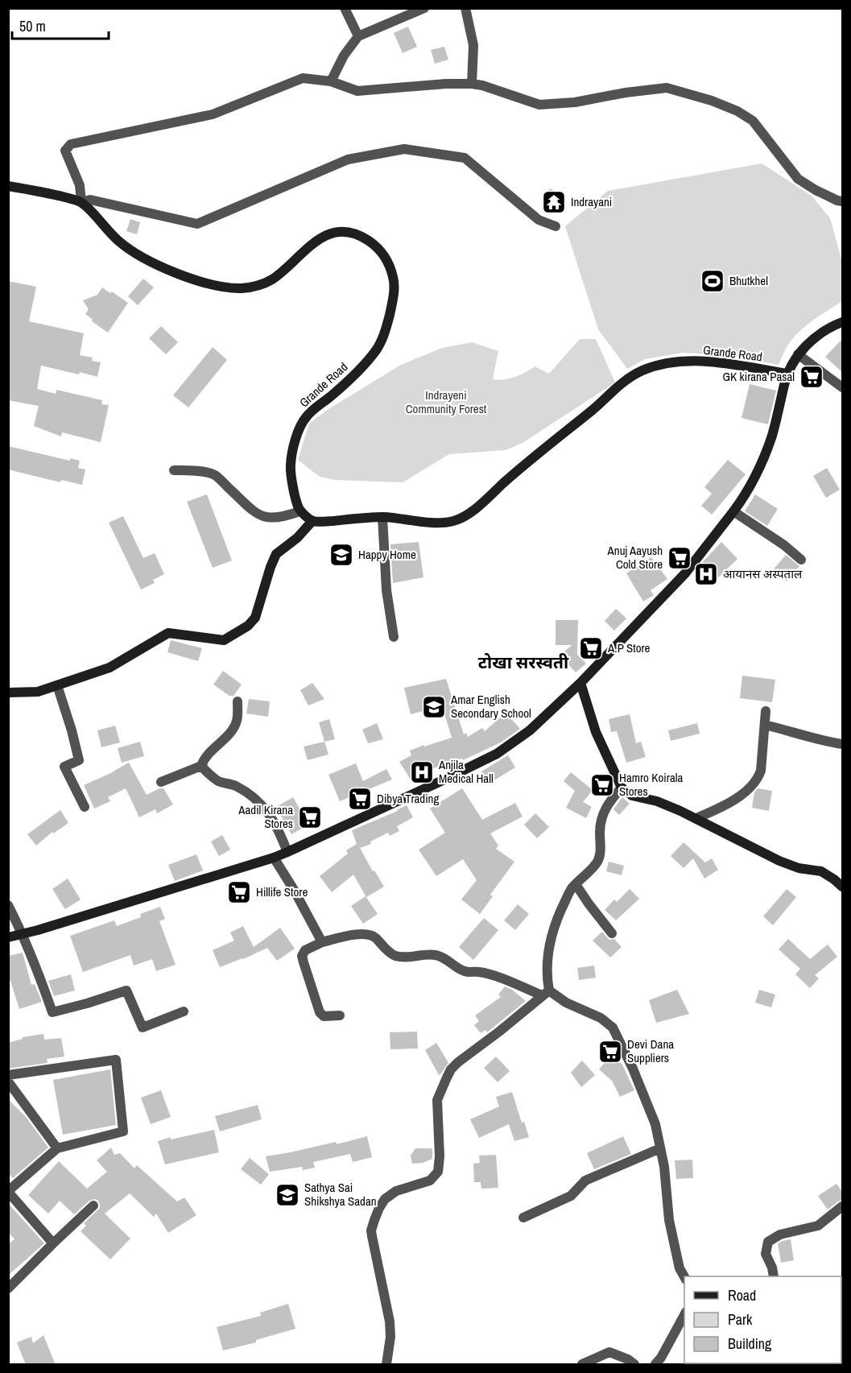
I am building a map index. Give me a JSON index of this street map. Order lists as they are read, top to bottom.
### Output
{
  "streets": {
    "street": ["Grande Road"]
  },
  "districts": ["टोखा सरस्वती"],
  "parks": ["Indrayeni Community Forest"],
  "places": {
    "temple": ["Indrayani"],
    "sports": ["Bhutkhel"],
    "supermarket": [
      "GK kirana Pasal",
      "Anuj Aayush Cold Store",
      "A.P Store",
      "Hamro Koirala Stores",
      "Dibya Trading",
      "Aadil Kirana Stores",
      "Hillife Store",
      "Devi Dana Suppliers"
    ],
    "school or university": ["Happy Home", "Amar English Secondary School", "Sathya Sai Shikshya Sadan"],
    "hospital": ["आयानस अस्पताल", "Anjila Medical Hall"]
  },
  "legend": ["Road", "Park", "Building"],
  "scale_bar": "50 m"
}
